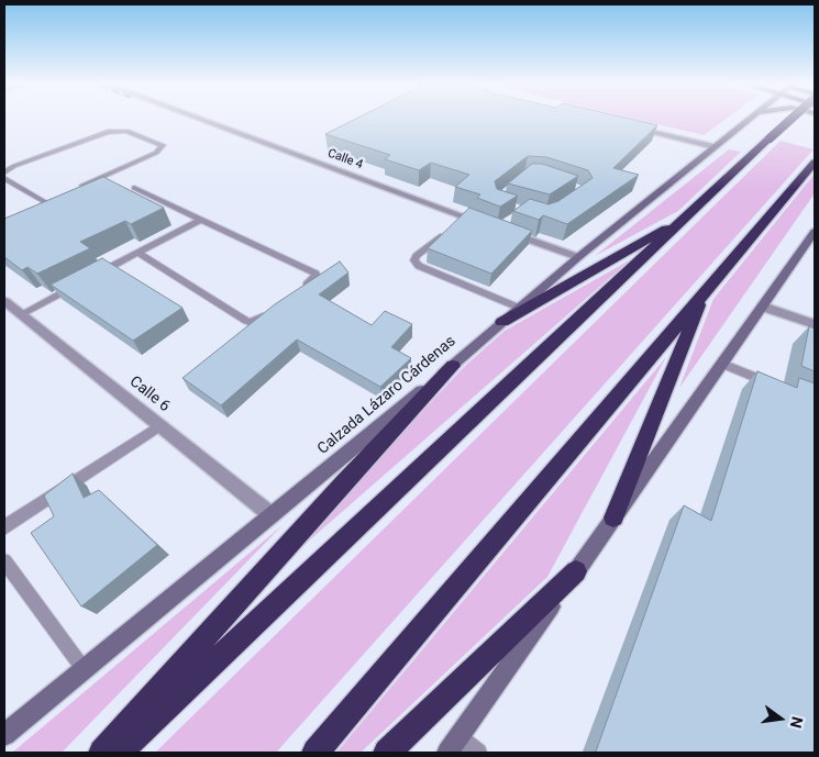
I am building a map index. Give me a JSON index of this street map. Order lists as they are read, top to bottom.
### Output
{
  "streets": {
    "main road": ["Calzada Lázaro Cárdenas"],
    "street": ["Calle 4", "Calle 6"]
  },
  "crossings": [
    ["Calle 6", "Calzada Lázaro Cárdenas"]
  ],
  "north": "right"
}
